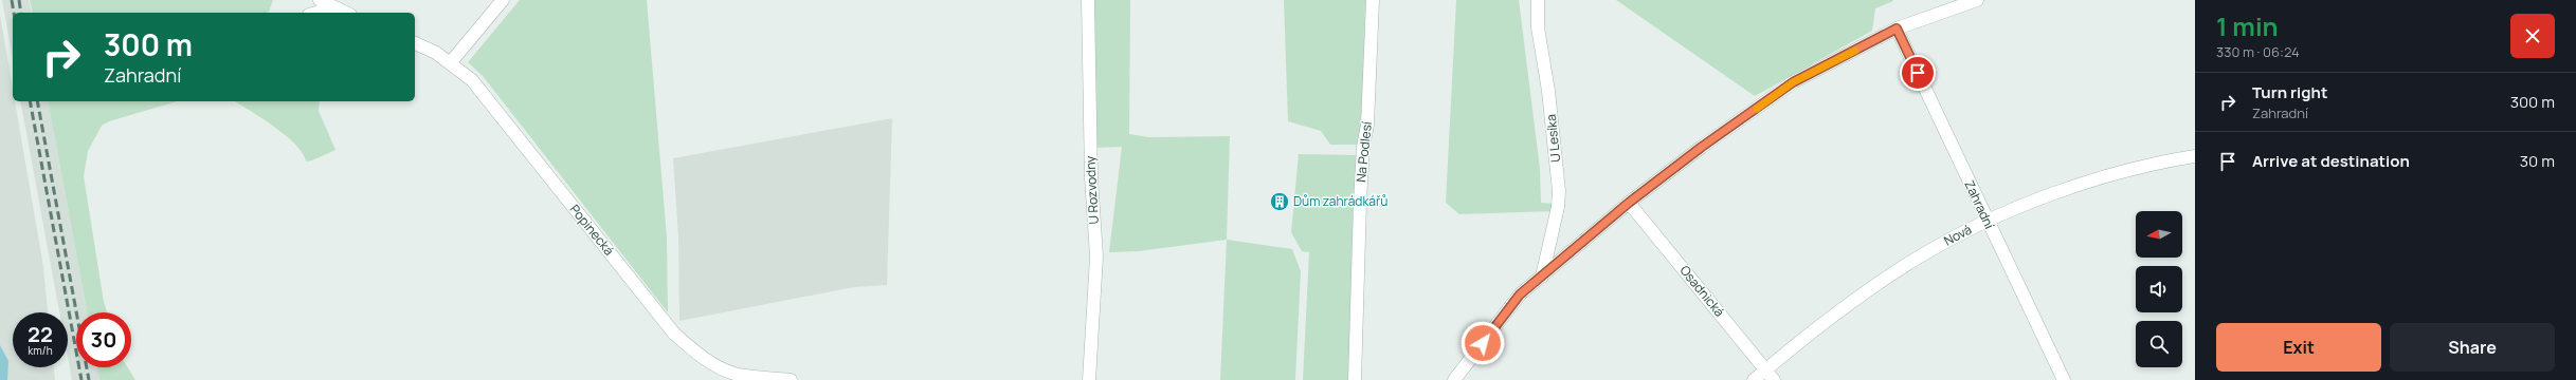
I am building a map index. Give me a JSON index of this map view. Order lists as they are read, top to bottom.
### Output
{
  "streets": {
    "street": [
      "U Lesíka",
      "Na Podlesí",
      "U Rozvodny",
      "Zahradní",
      "Popinecká",
      "Nová",
      "Osadnická"
    ]
  },
  "crossings": [
    ["Zahradní", "Nová"],
    ["Nová", "Osadnická"]
  ],
  "places": {
    "building": ["Dům zahrádkářů"]
  },
  "north": "left",
  "page": {
    "heading": ["1 min", "330 m · 06:24"],
    "turn": ["300 m", "Zahradní"],
    "list": [
      {
        "name": "Turn right",
        "note": "Zahradní",
        "value": "300 m"
      },
      {
        "name": "Arrive at destination",
        "value": "30 m"
      }
    ],
    "speed": "22 km/h",
    "limit": "30",
    "buttons": ["Exit", "Share"]
  }
}
